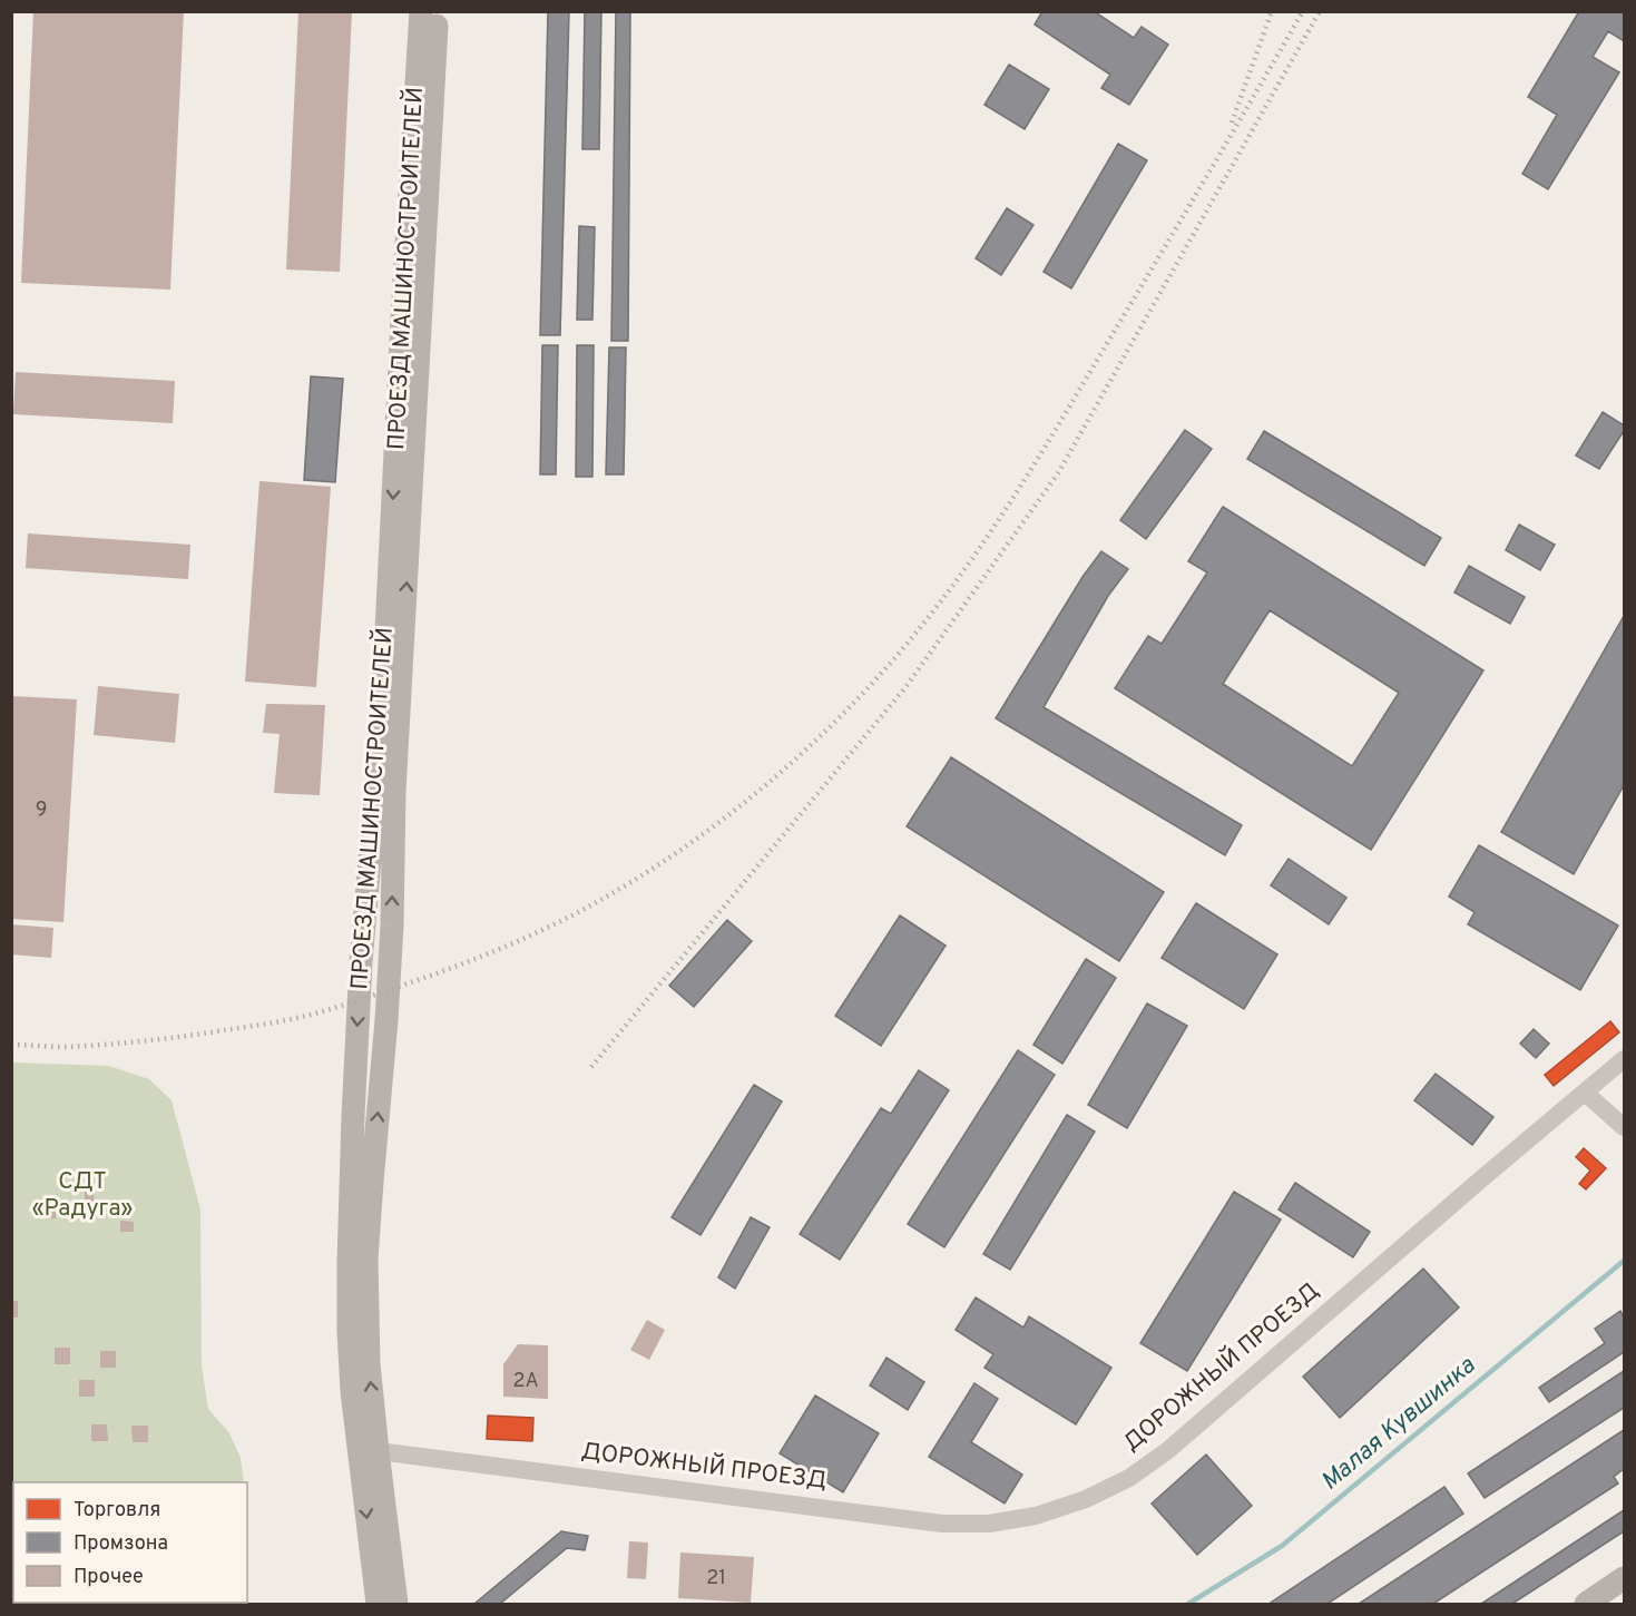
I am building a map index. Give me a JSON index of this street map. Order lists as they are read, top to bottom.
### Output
{
  "streets": {
    "main road": ["ПРОЕЗД МАШИНОСТРОИТЕЛЕЙ"],
    "street": ["ДОРОЖНЫЙ ПРОЕЗД"]
  },
  "crossings": [
    ["ПРОЕЗД МАШИНОСТРОИТЕЛЕЙ", "ДОРОЖНЫЙ ПРОЕЗД"]
  ],
  "water": ["Малая Кувшинка"],
  "parks": ["СДТ «Радуга»"],
  "house_numbers": ["9", "2А", "21"],
  "legend": ["Торговля", "Промзона", "Прочее"]
}
